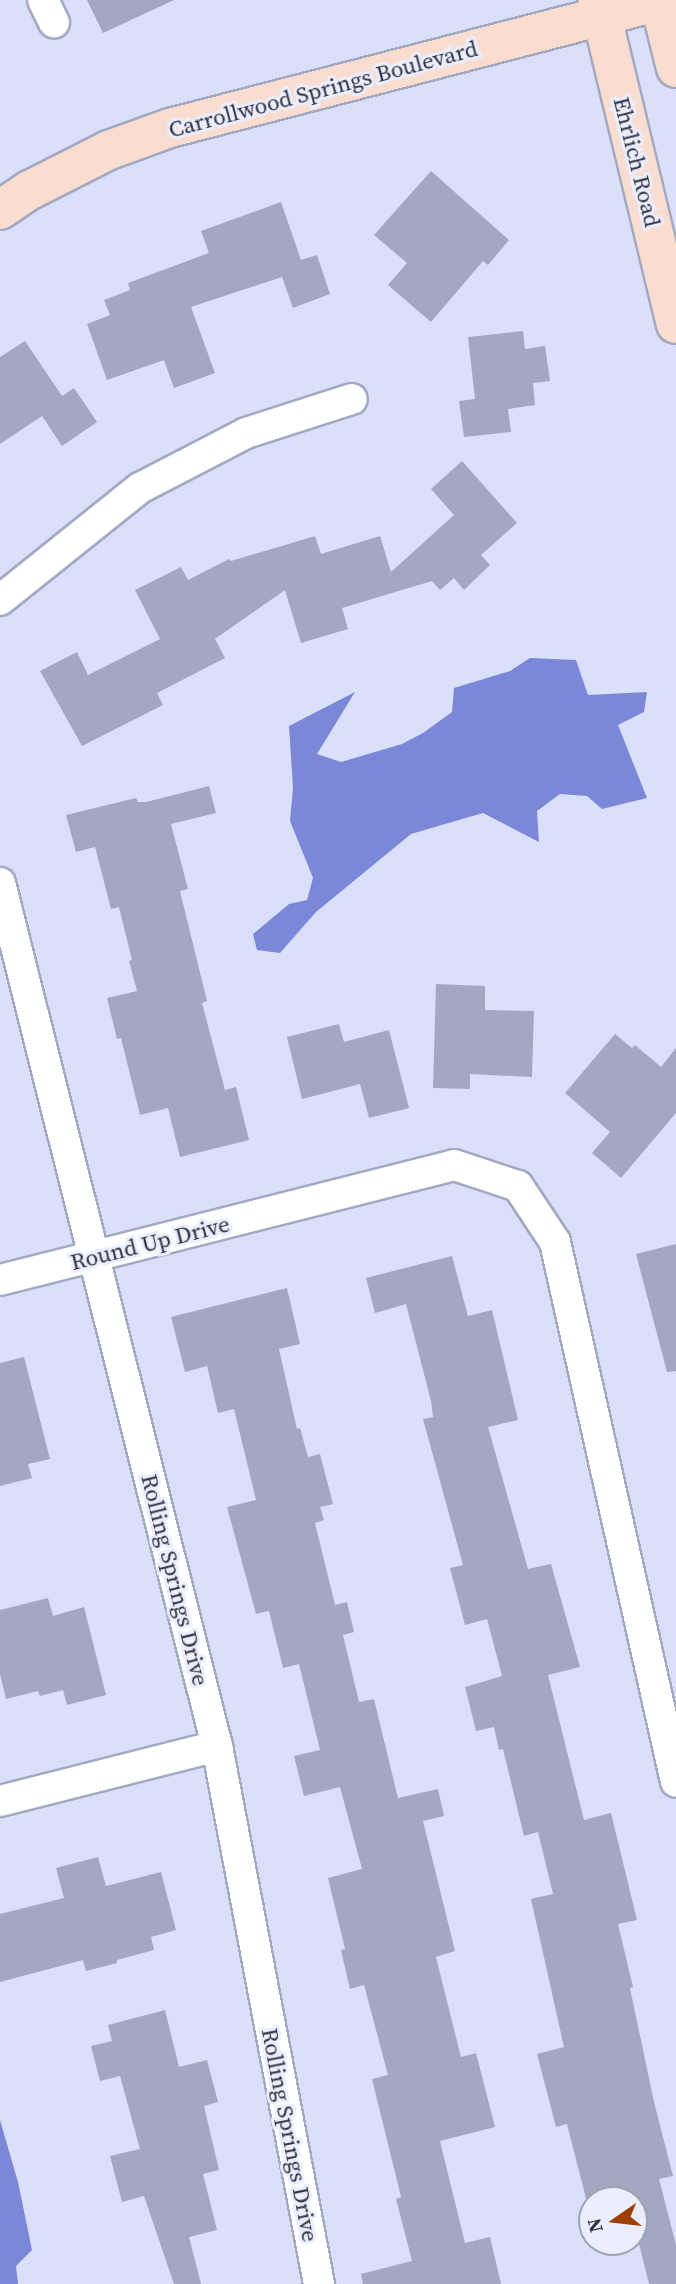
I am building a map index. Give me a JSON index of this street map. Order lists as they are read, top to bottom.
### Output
{
  "streets": {
    "street": [
      "Carrollwood Springs Boulevard",
      "Ehrlich Road",
      "Round Up Drive",
      "Rolling Springs Drive"
    ]
  },
  "crossings": [
    ["Carrollwood Springs Boulevard", "Ehrlich Road"],
    ["Round Up Drive", "Rolling Springs Drive"]
  ],
  "north": "left"
}
